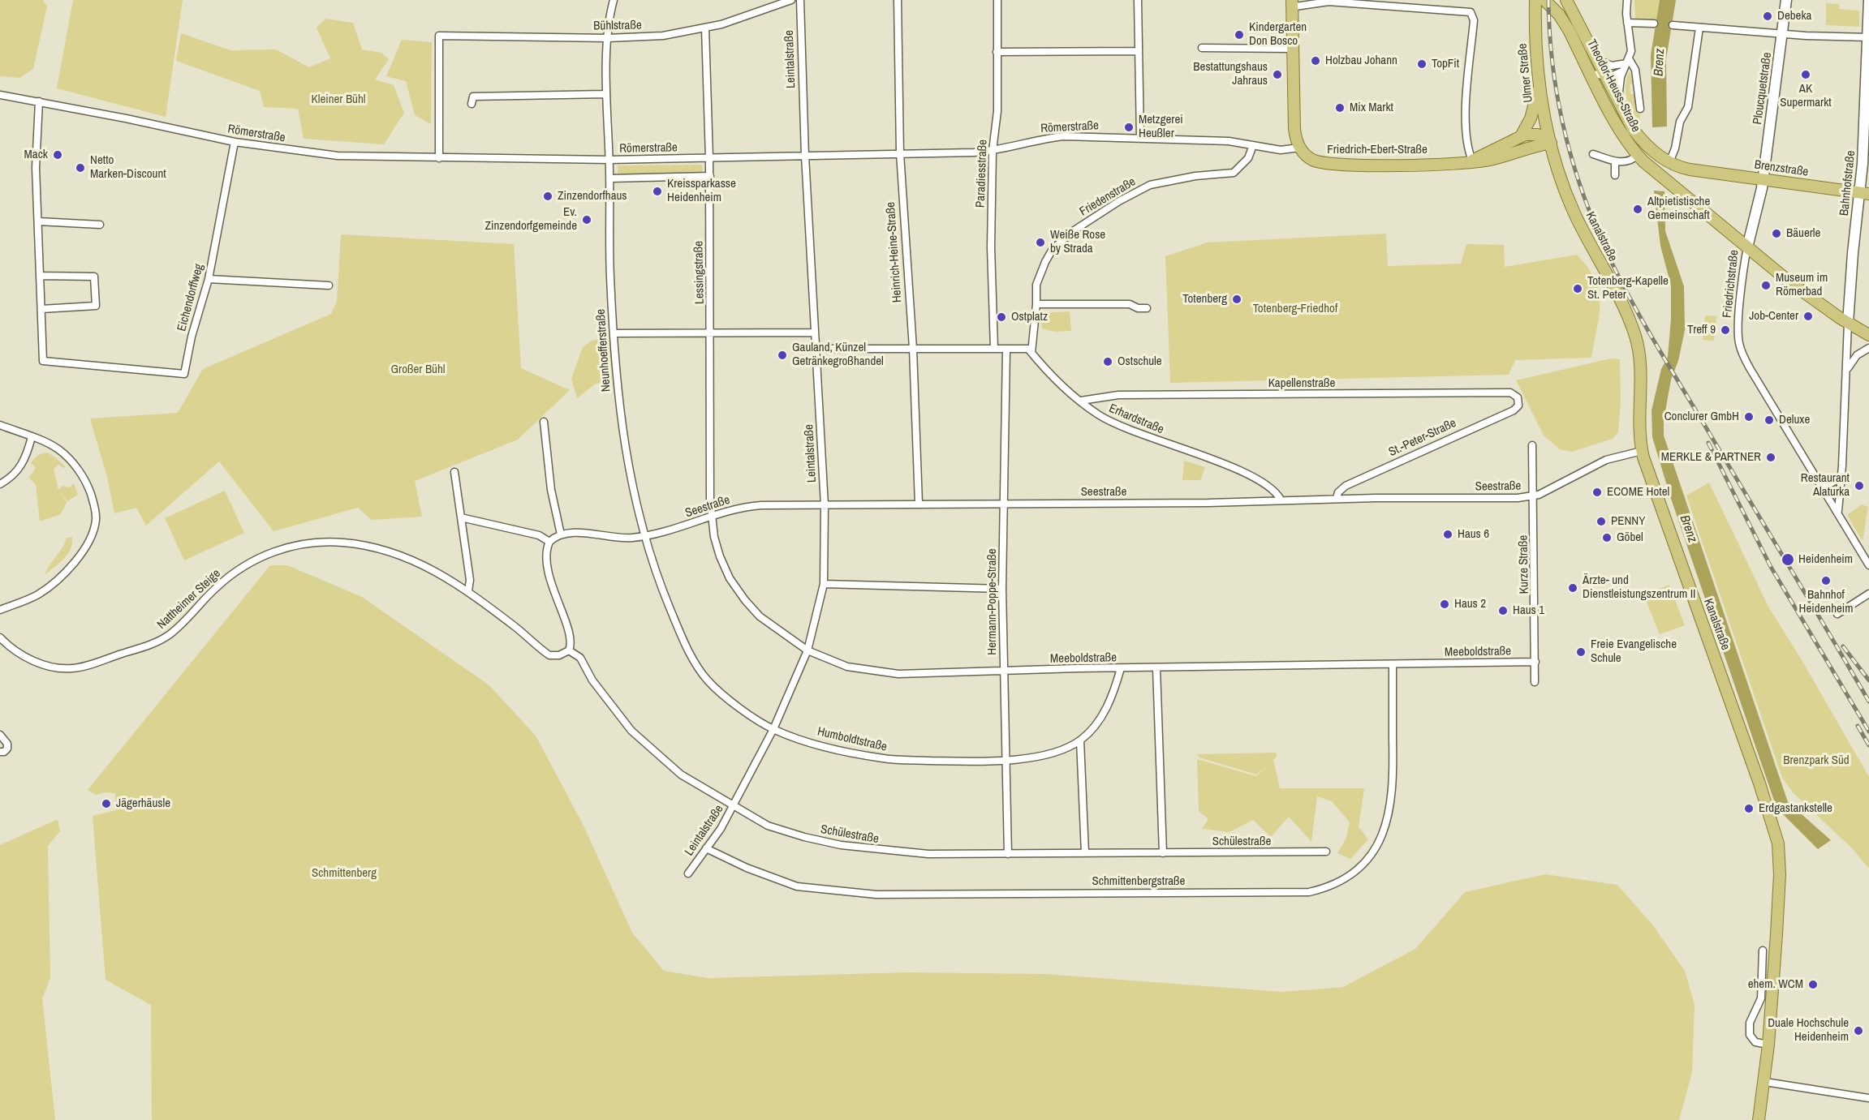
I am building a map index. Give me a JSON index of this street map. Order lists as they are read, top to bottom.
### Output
{
  "streets": {
    "main road": [
      "Ulmer Straße",
      "Theodor-Heuss-Straße",
      "Ploucquetstraße",
      "Friedrich-Ebert-Straße",
      "Brenzstraße",
      "Bahnhofstraße",
      "Kanalstraße",
      "Friedrichstraße"
    ],
    "street": [
      "Bühlstraße",
      "Leintalstraße",
      "Römerstraße",
      "Paradiesstraße",
      "Friedenstraße",
      "Heinrich-Heine-Straße",
      "Lessingstraße",
      "Eichendorffweg",
      "Neunhoefferstraße",
      "Kapellenstraße",
      "Erhardstraße",
      "St.-Peter-Straße",
      "Seestraße",
      "Kurze Straße",
      "Nattheimer Steige",
      "Hermann-Poppe-Straße",
      "Meeboldstraße",
      "Humboldtstraße",
      "Schülestraße",
      "Schmittenbergstraße"
    ]
  },
  "crossings": [
    ["Bühlstraße", "Römerstraße"],
    ["Bühlstraße", "Lessingstraße"],
    ["Bühlstraße", "Neunhoefferstraße"],
    ["Leintalstraße", "Römerstraße"],
    ["Leintalstraße", "Seestraße"],
    ["Leintalstraße", "Meeboldstraße"],
    ["Leintalstraße", "Humboldtstraße"],
    ["Leintalstraße", "Schülestraße"],
    ["Leintalstraße", "Schmittenbergstraße"],
    ["Ulmer Straße", "Theodor-Heuss-Straße"],
    ["Ulmer Straße", "Friedrich-Ebert-Straße"],
    ["Ulmer Straße", "Kanalstraße"],
    ["Theodor-Heuss-Straße", "Brenzstraße"],
    ["Theodor-Heuss-Straße", "Bahnhofstraße"],
    ["Theodor-Heuss-Straße", "Friedrichstraße"],
    ["Ploucquetstraße", "Brenzstraße"],
    ["Ploucquetstraße", "Friedrichstraße"],
    ["Römerstraße", "Friedrich-Ebert-Straße"],
    ["Römerstraße", "Paradiesstraße"],
    ["Römerstraße", "Friedenstraße"],
    ["Römerstraße", "Heinrich-Heine-Straße"],
    ["Römerstraße", "Lessingstraße"],
    ["Römerstraße", "Eichendorffweg"],
    ["Römerstraße", "Neunhoefferstraße"],
    ["Friedrich-Ebert-Straße", "Kanalstraße"],
    ["Brenzstraße", "Bahnhofstraße"],
    ["Brenzstraße", "Friedrichstraße"],
    ["Bahnhofstraße", "Friedrichstraße"],
    ["Kanalstraße", "Seestraße"],
    ["Heinrich-Heine-Straße", "Seestraße"],
    ["Lessingstraße", "Seestraße"],
    ["Lessingstraße", "Meeboldstraße"],
    ["Neunhoefferstraße", "Seestraße"],
    ["Neunhoefferstraße", "Humboldtstraße"],
    ["Kapellenstraße", "Erhardstraße"],
    ["Kapellenstraße", "St.-Peter-Straße"],
    ["Erhardstraße", "Seestraße"],
    ["St.-Peter-Straße", "Seestraße"],
    ["Seestraße", "Kurze Straße"],
    ["Seestraße", "Hermann-Poppe-Straße"],
    ["Seestraße", "Meeboldstraße"],
    ["Seestraße", "Humboldtstraße"],
    ["Kurze Straße", "Meeboldstraße"],
    ["Nattheimer Steige", "Schülestraße"],
    ["Hermann-Poppe-Straße", "Meeboldstraße"],
    ["Hermann-Poppe-Straße", "Humboldtstraße"],
    ["Hermann-Poppe-Straße", "Schülestraße"],
    ["Meeboldstraße", "Humboldtstraße"],
    ["Meeboldstraße", "Schmittenbergstraße"]
  ],
  "water": ["Brenz"],
  "parks": [
    "Kleiner Bühl",
    "Totenberg-Friedhof",
    "Großer Bühl",
    "Brenzpark Süd",
    "Schmittenberg"
  ],
  "places": [
    "Debeka",
    "Kindergarten Don Bosco",
    "Holzbau Johann",
    "TopFit",
    "Bestattungshaus Jahraus",
    "AK Supermarkt",
    "Mix Markt",
    "Metzgerei Heußler",
    "Mack",
    "Netto Marken-Discount",
    "Kreissparkasse Heidenheim",
    "Zinzendorfhaus",
    "Altpietistische Gemeinschaft",
    "Ev. Zinzendorfgemeinde",
    "Bäuerle",
    "Weiße Rose by Strada",
    "Museum im Römerbad",
    "Totenberg-Kapelle St. Peter",
    "Totenberg",
    "Job-Center",
    "Ostplatz",
    "Treff 9",
    "Gauland, Künzel Getränkegroßhandel",
    "Ostschule",
    "Conclurer GmbH",
    "Deluxe",
    "MERKLE & PARTNER",
    "Restaurant Alaturka",
    "ECOME Hotel",
    "PENNY",
    "Haus 6",
    "Göbel",
    "Heidenheim",
    "Bahnhof Heidenheim",
    "Ärzte- und Dienstleistungszentrum II",
    "Haus 2",
    "Haus 1",
    "Freie Evangelische Schule",
    "Jägerhäusle",
    "Erdgastankstelle",
    "ehem. WCM",
    "Duale Hochschule Heidenheim"
  ]
}
